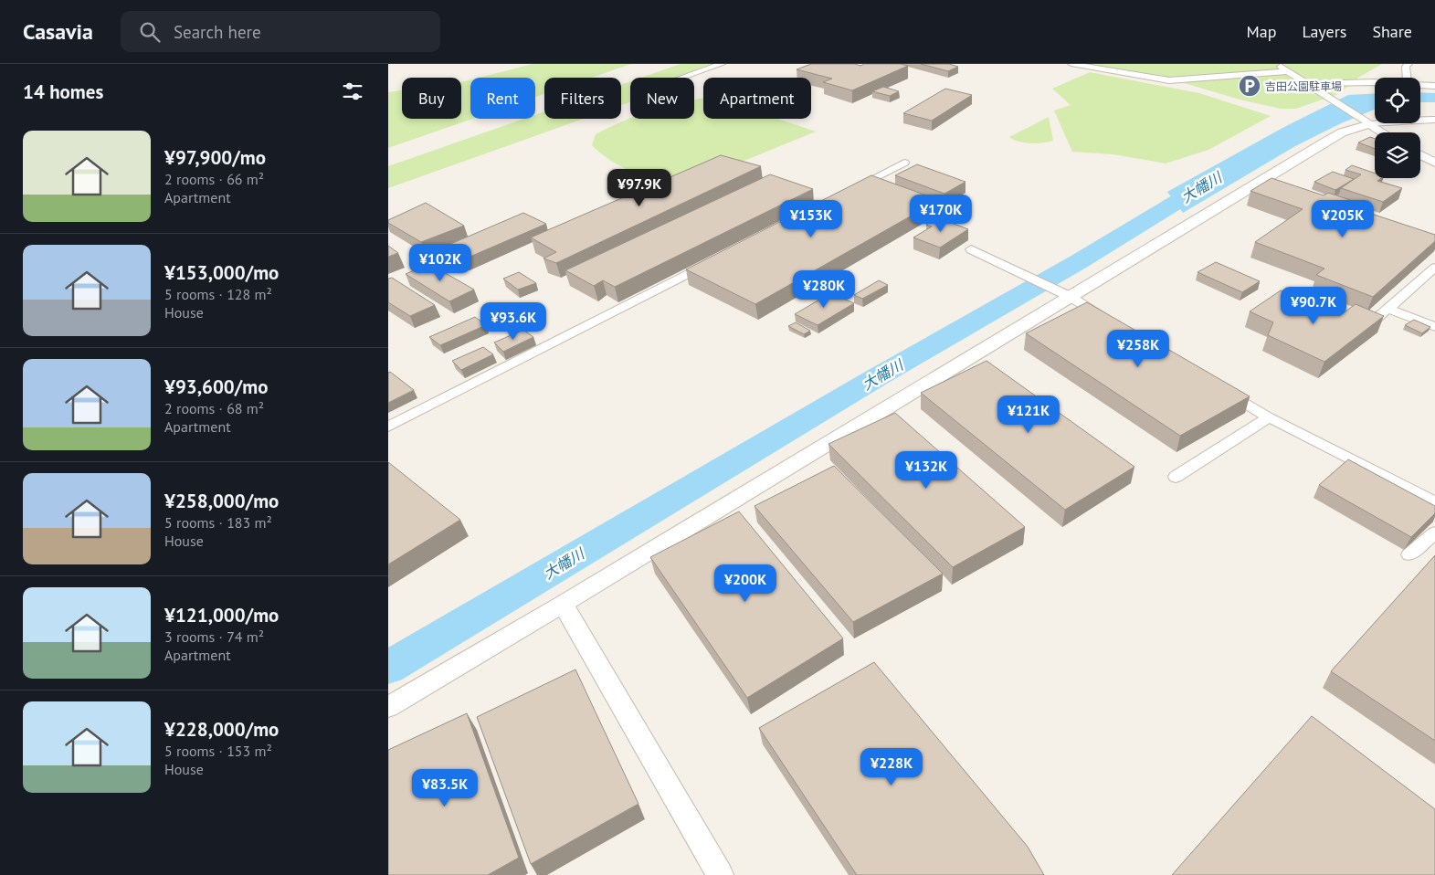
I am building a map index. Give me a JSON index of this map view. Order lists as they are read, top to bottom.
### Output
{
  "water": ["大幡川"],
  "places": {
    "parking": ["吉田公園駐車場"]
  },
  "page": {
    "header": "Casavia",
    "search": "Search here",
    "nav": ["Map", "Layers", "Share"],
    "heading": "14 homes",
    "chip": [
      "Buy",
      "Rent",
      "Filters",
      "New",
      "Apartment"
    ],
    "list": [
      {
        "name": "¥97,900/mo",
        "note": "2 rooms · 66 m² · Apartment"
      },
      {
        "name": "¥153,000/mo",
        "note": "5 rooms · 128 m² · House"
      },
      {
        "name": "¥93,600/mo",
        "note": "2 rooms · 68 m² · Apartment"
      },
      {
        "name": "¥258,000/mo",
        "note": "5 rooms · 183 m² · House"
      },
      {
        "name": "¥121,000/mo",
        "note": "3 rooms · 74 m² · Apartment"
      },
      {
        "name": "¥228,000/mo",
        "note": "5 rooms · 153 m² · House"
      }
    ],
    "price": [
      "¥97.9K",
      "¥170K",
      "¥153K",
      "¥205K",
      "¥102K",
      "¥280K",
      "¥90.7K",
      "¥93.6K",
      "¥258K",
      "¥121K",
      "¥132K",
      "¥200K",
      "¥228K",
      "¥83.5K"
    ]
  }
}
